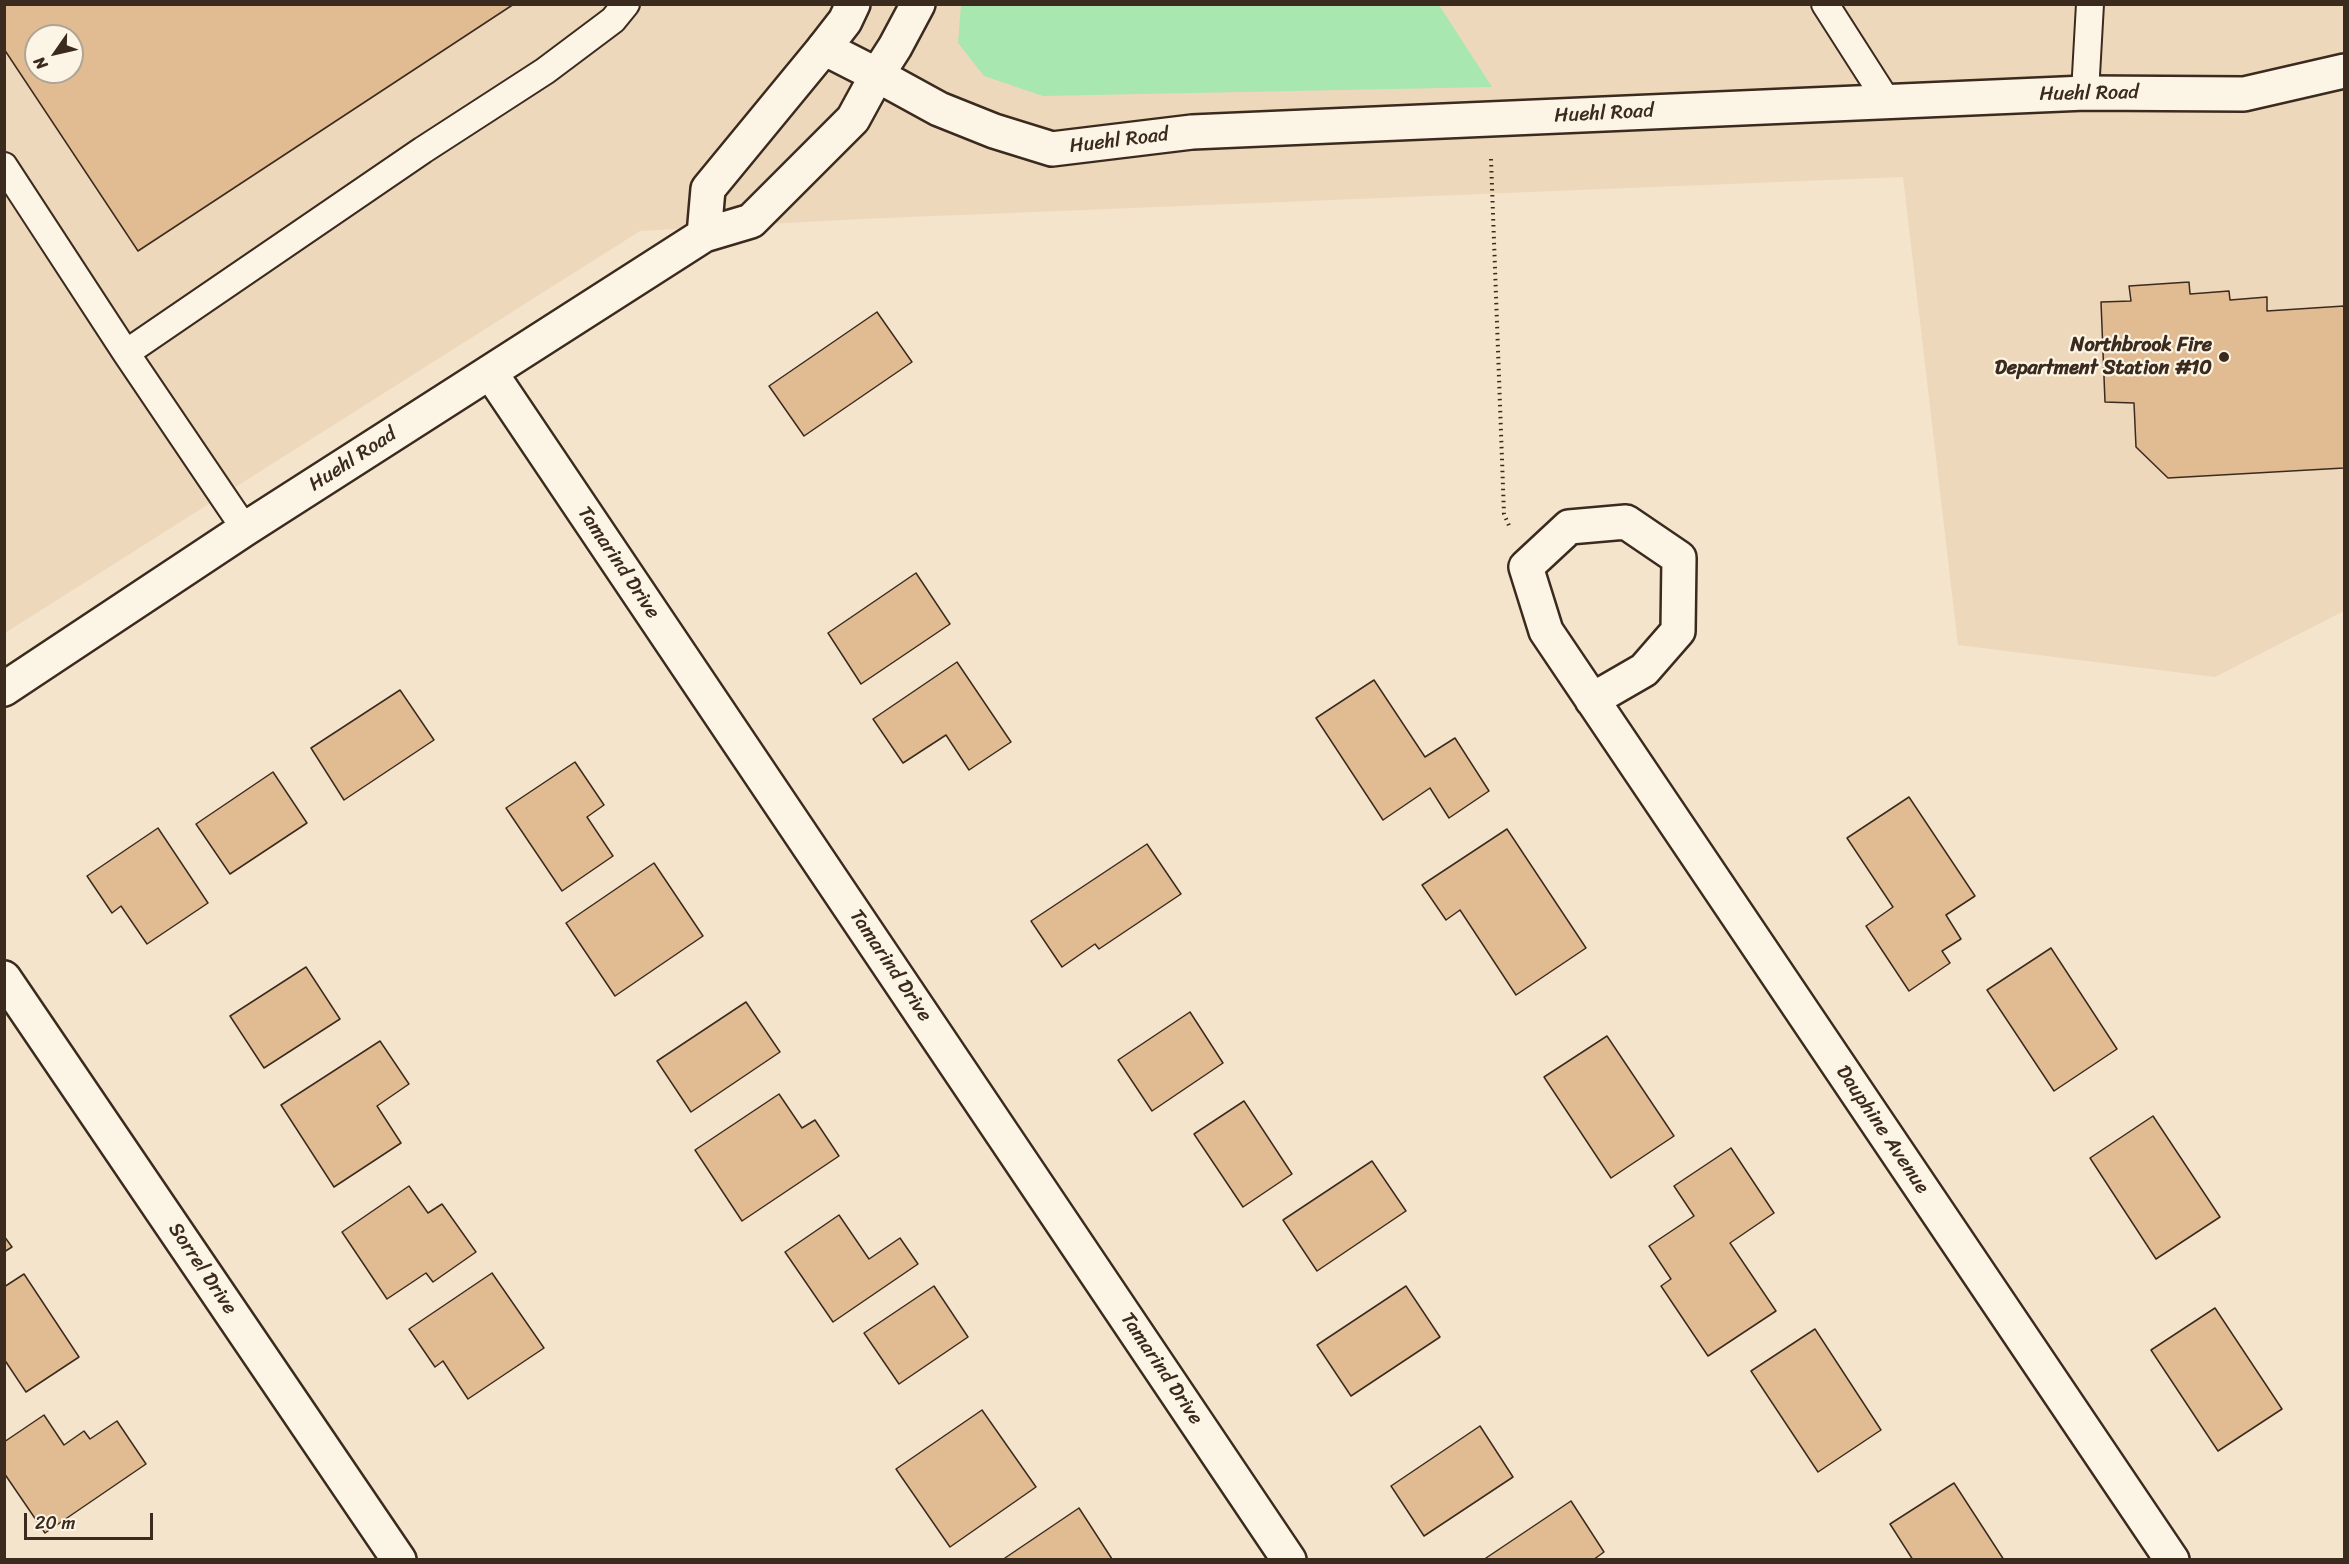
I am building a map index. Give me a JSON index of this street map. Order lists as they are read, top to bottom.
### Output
{
  "streets": {
    "street": [
      "Huehl Road",
      "Tamarind Drive",
      "Dauphine Avenue",
      "Sorrel Drive"
    ]
  },
  "crossings": [
    ["Huehl Road", "Tamarind Drive"]
  ],
  "places": ["Northbrook Fire Department Station #10"],
  "scale_bar": "20 m",
  "north": "bottom left"
}
